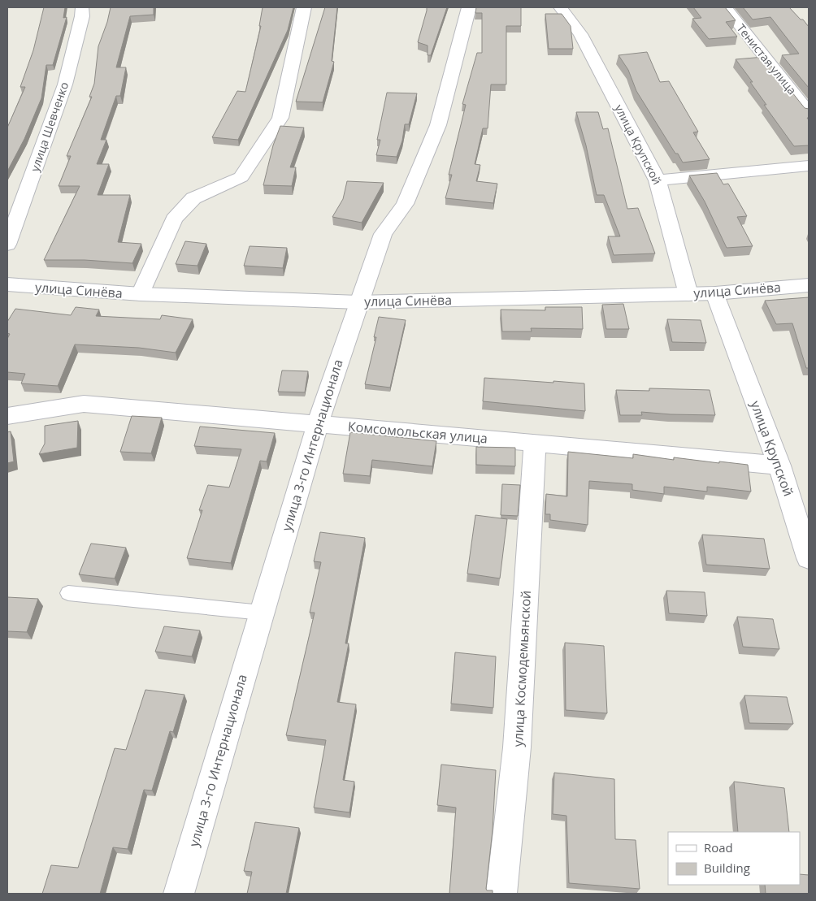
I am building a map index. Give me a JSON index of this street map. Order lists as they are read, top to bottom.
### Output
{
  "streets": {
    "street": [
      "Тенистая улица",
      "улица Шевченко",
      "улица Крупской",
      "улица Синёва",
      "Комсомольская улица",
      "улица 3-го Интернационала",
      "улица Космодемьянской"
    ]
  },
  "crossings": [
    ["улица Крупской", "улица Синёва"],
    ["улица Крупской", "Комсомольская улица"],
    ["улица Синёва", "улица 3-го Интернационала"],
    ["Комсомольская улица", "улица 3-го Интернационала"],
    ["Комсомольская улица", "улица Космодемьянской"]
  ],
  "legend": ["Road", "Building"]
}
